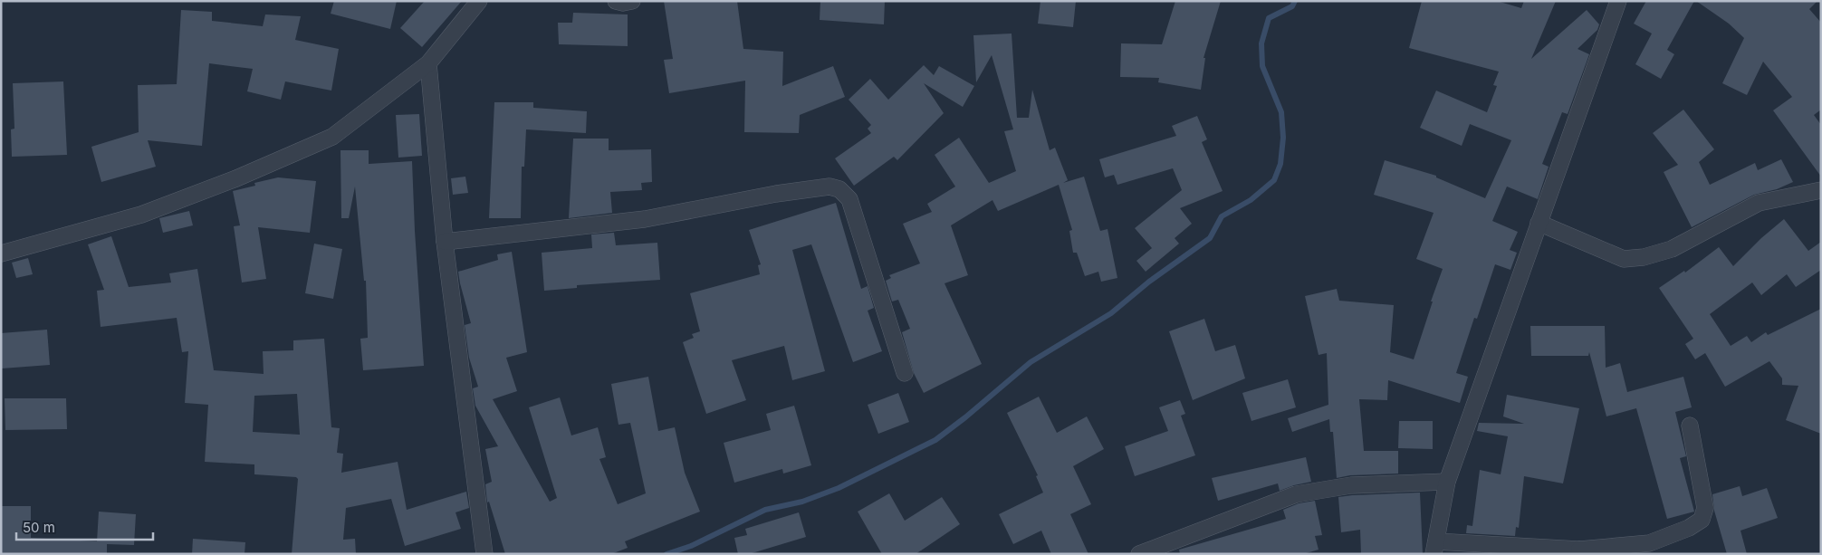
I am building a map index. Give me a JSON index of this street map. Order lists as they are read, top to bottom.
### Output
{
  "scale_bar": "50 m"
}
